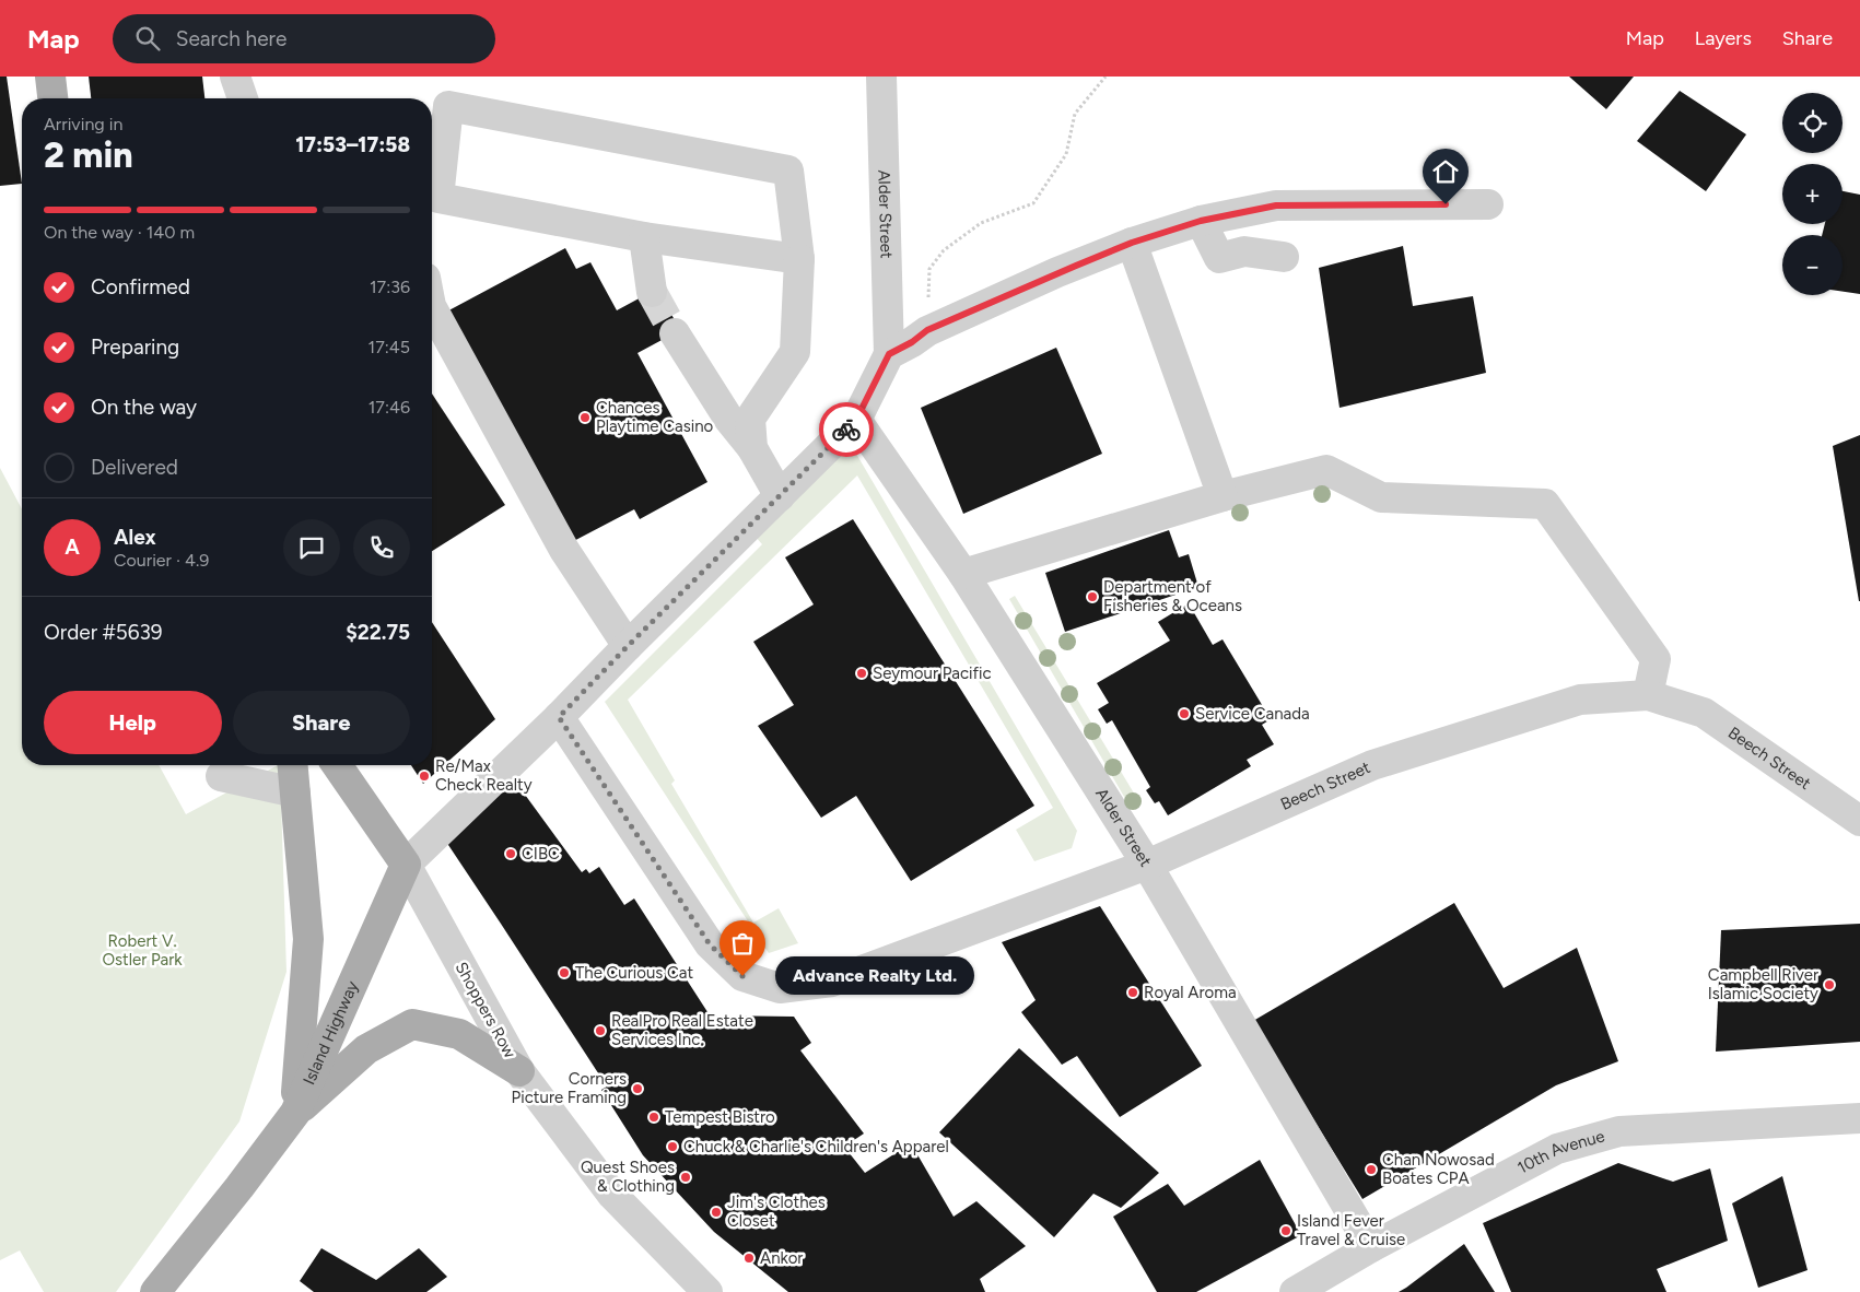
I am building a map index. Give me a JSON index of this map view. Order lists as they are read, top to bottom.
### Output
{
  "streets": {
    "main road": ["Island Highway"],
    "street": [
      "Alder Street",
      "Beech Street",
      "Shoppers Row",
      "10th Avenue"
    ]
  },
  "crossings": [
    ["Alder Street", "Beech Street"],
    ["Alder Street", "10th Avenue"],
    ["Shoppers Row", "Island Highway"]
  ],
  "parks": ["Robert V. Ostler Park"],
  "places": [
    "Chances Playtime Casino",
    "Department of Fisheries & Oceans",
    "Seymour Pacific",
    "Service Canada",
    "Re/Max Check Realty",
    "CIBC",
    "The Curious Cat",
    "Advance Realty Ltd.",
    "Campbell River Islamic Society",
    "Royal Aroma",
    "RealPro Real Estate Services Inc.",
    "Corners Picture Framing",
    "Tempest Bistro",
    "Chuck & Charlie's Children's Apparel",
    "Chan Nowosad Boates CPA",
    "Quest Shoes & Clothing",
    "Jim's Clothes Closet",
    "Island Fever Travel & Cruise",
    "Ankor"
  ],
  "page": {
    "header": "Map",
    "search": "Search here",
    "nav": ["Map", "Layers", "Share"],
    "map_buttons": ["+", "−"],
    "heading": ["2 min", "Arriving in", "17:53–17:58"],
    "panel": [
      "Alex",
      "Courier · 4.9",
      "Order #5639",
      "$22.75"
    ],
    "bar": "On the way · 140 m",
    "list": [
      ["Confirmed", "17:36"],
      ["Preparing", "17:45"],
      ["On the way", "17:46"],
      "Delivered"
    ],
    "round": "A",
    "buttons": ["Help", "Share"],
    "bubble": "Advance Realty Ltd."
  }
}
